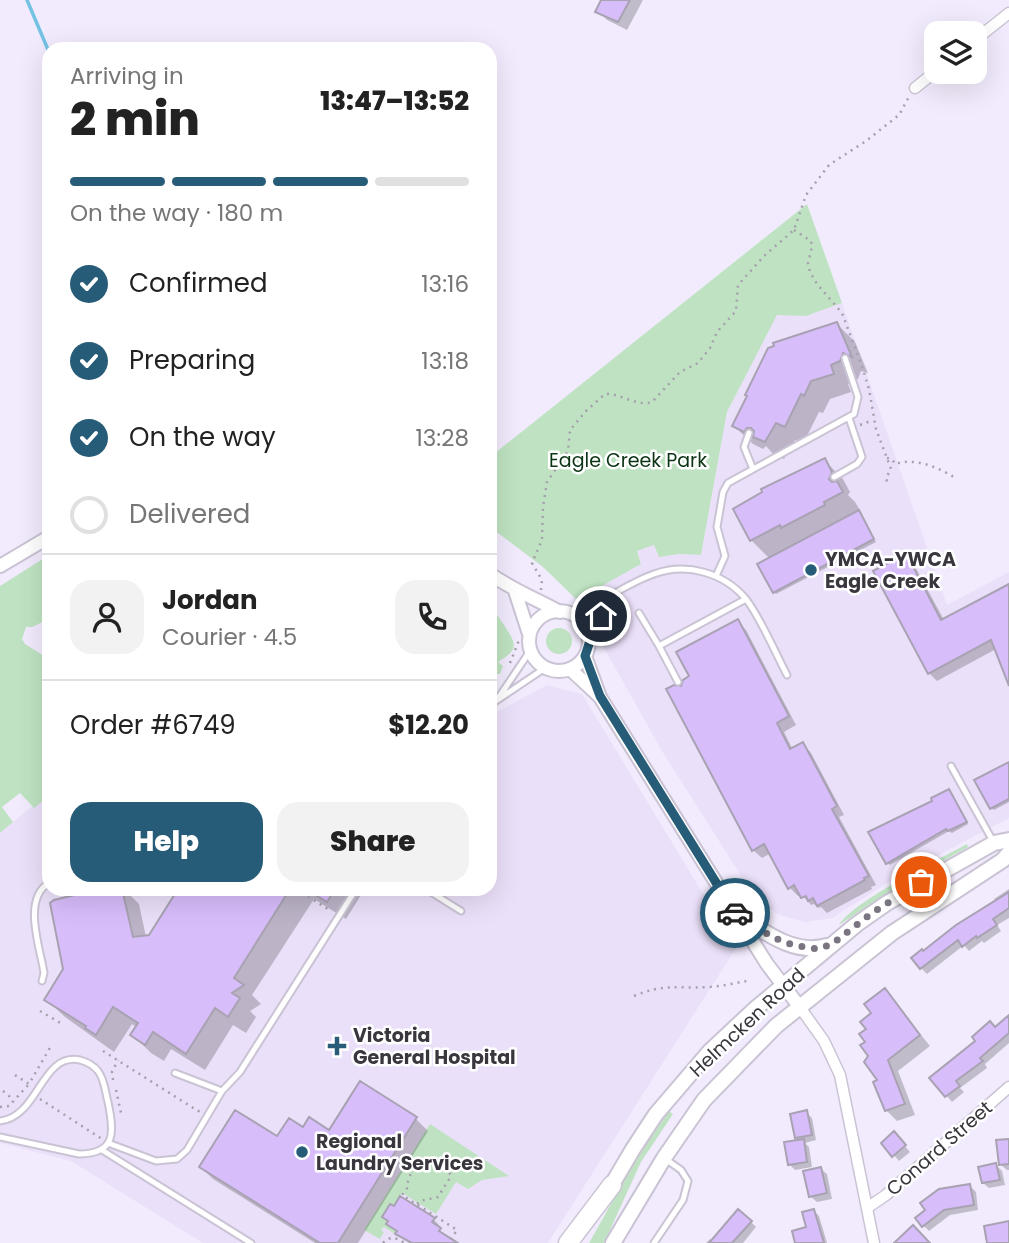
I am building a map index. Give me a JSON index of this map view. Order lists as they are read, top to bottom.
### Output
{
  "streets": {
    "main road": ["Helmcken Road"],
    "street": ["Conard Street"]
  },
  "parks": ["Eagle Creek Park"],
  "places": {
    "other": ["YMCA-YWCA Eagle Creek", "Regional Laundry Services"],
    "health": ["Victoria General Hospital"]
  },
  "page": {
    "heading": ["2 min", "Arriving in", "13:47–13:52"],
    "panel": [
      "Jordan",
      "Courier · 4.5",
      "Order #6749",
      "$12.20"
    ],
    "bar": "On the way · 180 m",
    "list": [
      ["Confirmed", "13:16"],
      ["Preparing", "13:18"],
      ["On the way", "13:28"],
      "Delivered"
    ],
    "buttons": ["Help", "Share"]
  }
}
